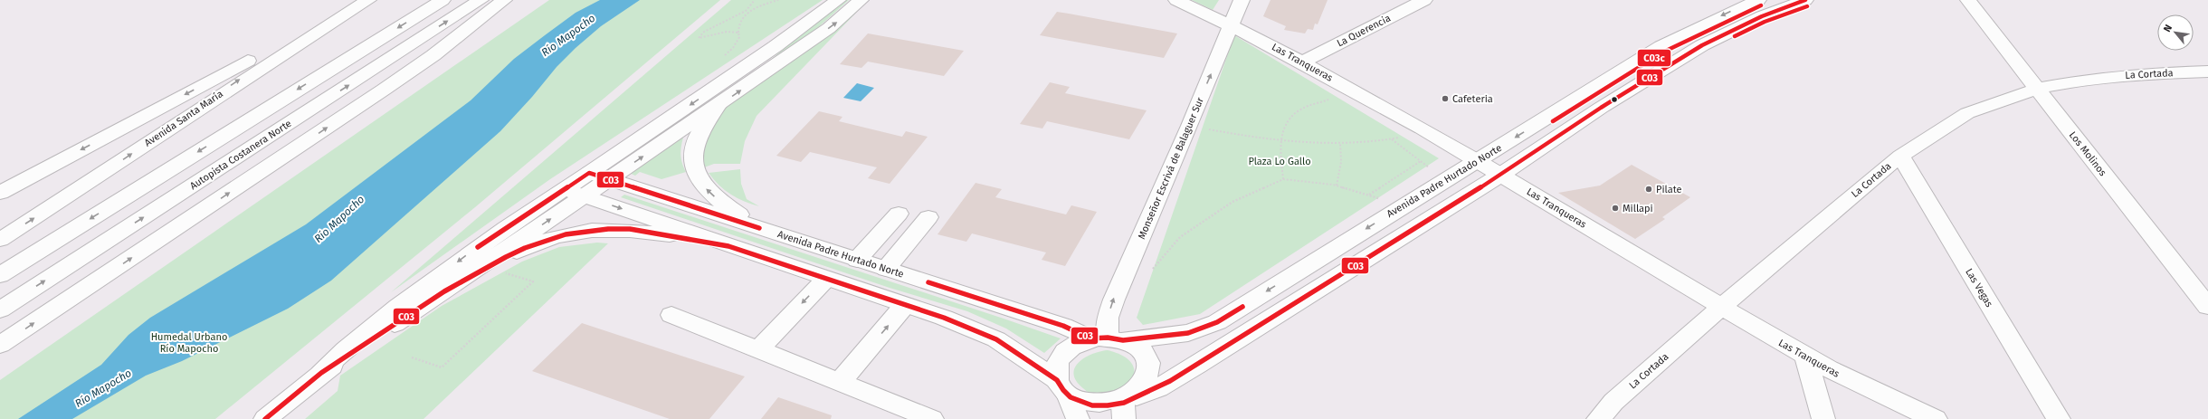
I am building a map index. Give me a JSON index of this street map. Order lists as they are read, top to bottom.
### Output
{
  "streets": {
    "main road": [
      "La Querencia",
      "Las Tranqueras",
      "La Cortada",
      "Avenida Santa María",
      "Los Molinos",
      "Autopista Costanera Norte",
      "Monseñor Escrivá de Balaguer Sur",
      "Avenida Padre Hurtado Norte",
      "Las Vegas"
    ]
  },
  "crossings": [
    ["La Querencia", "Las Tranqueras"],
    ["Las Tranqueras", "La Cortada"],
    ["Las Tranqueras", "Monseñor Escrivá de Balaguer Sur"],
    ["Las Tranqueras", "Avenida Padre Hurtado Norte"],
    ["La Cortada", "Los Molinos"],
    ["La Cortada", "Las Vegas"],
    ["Monseñor Escrivá de Balaguer Sur", "Avenida Padre Hurtado Norte"]
  ],
  "one_way": ["Monseñor Escrivá de Balaguer Sur"],
  "water": ["Río Mapocho"],
  "parks": ["Plaza Lo Gallo", "Humedal Urbano Río Mapocho"],
  "places": ["Cafeteria", "Pilate", "Millapi"],
  "lines": ["transit line C03", "transit line C03c"],
  "north": "top left"
}
